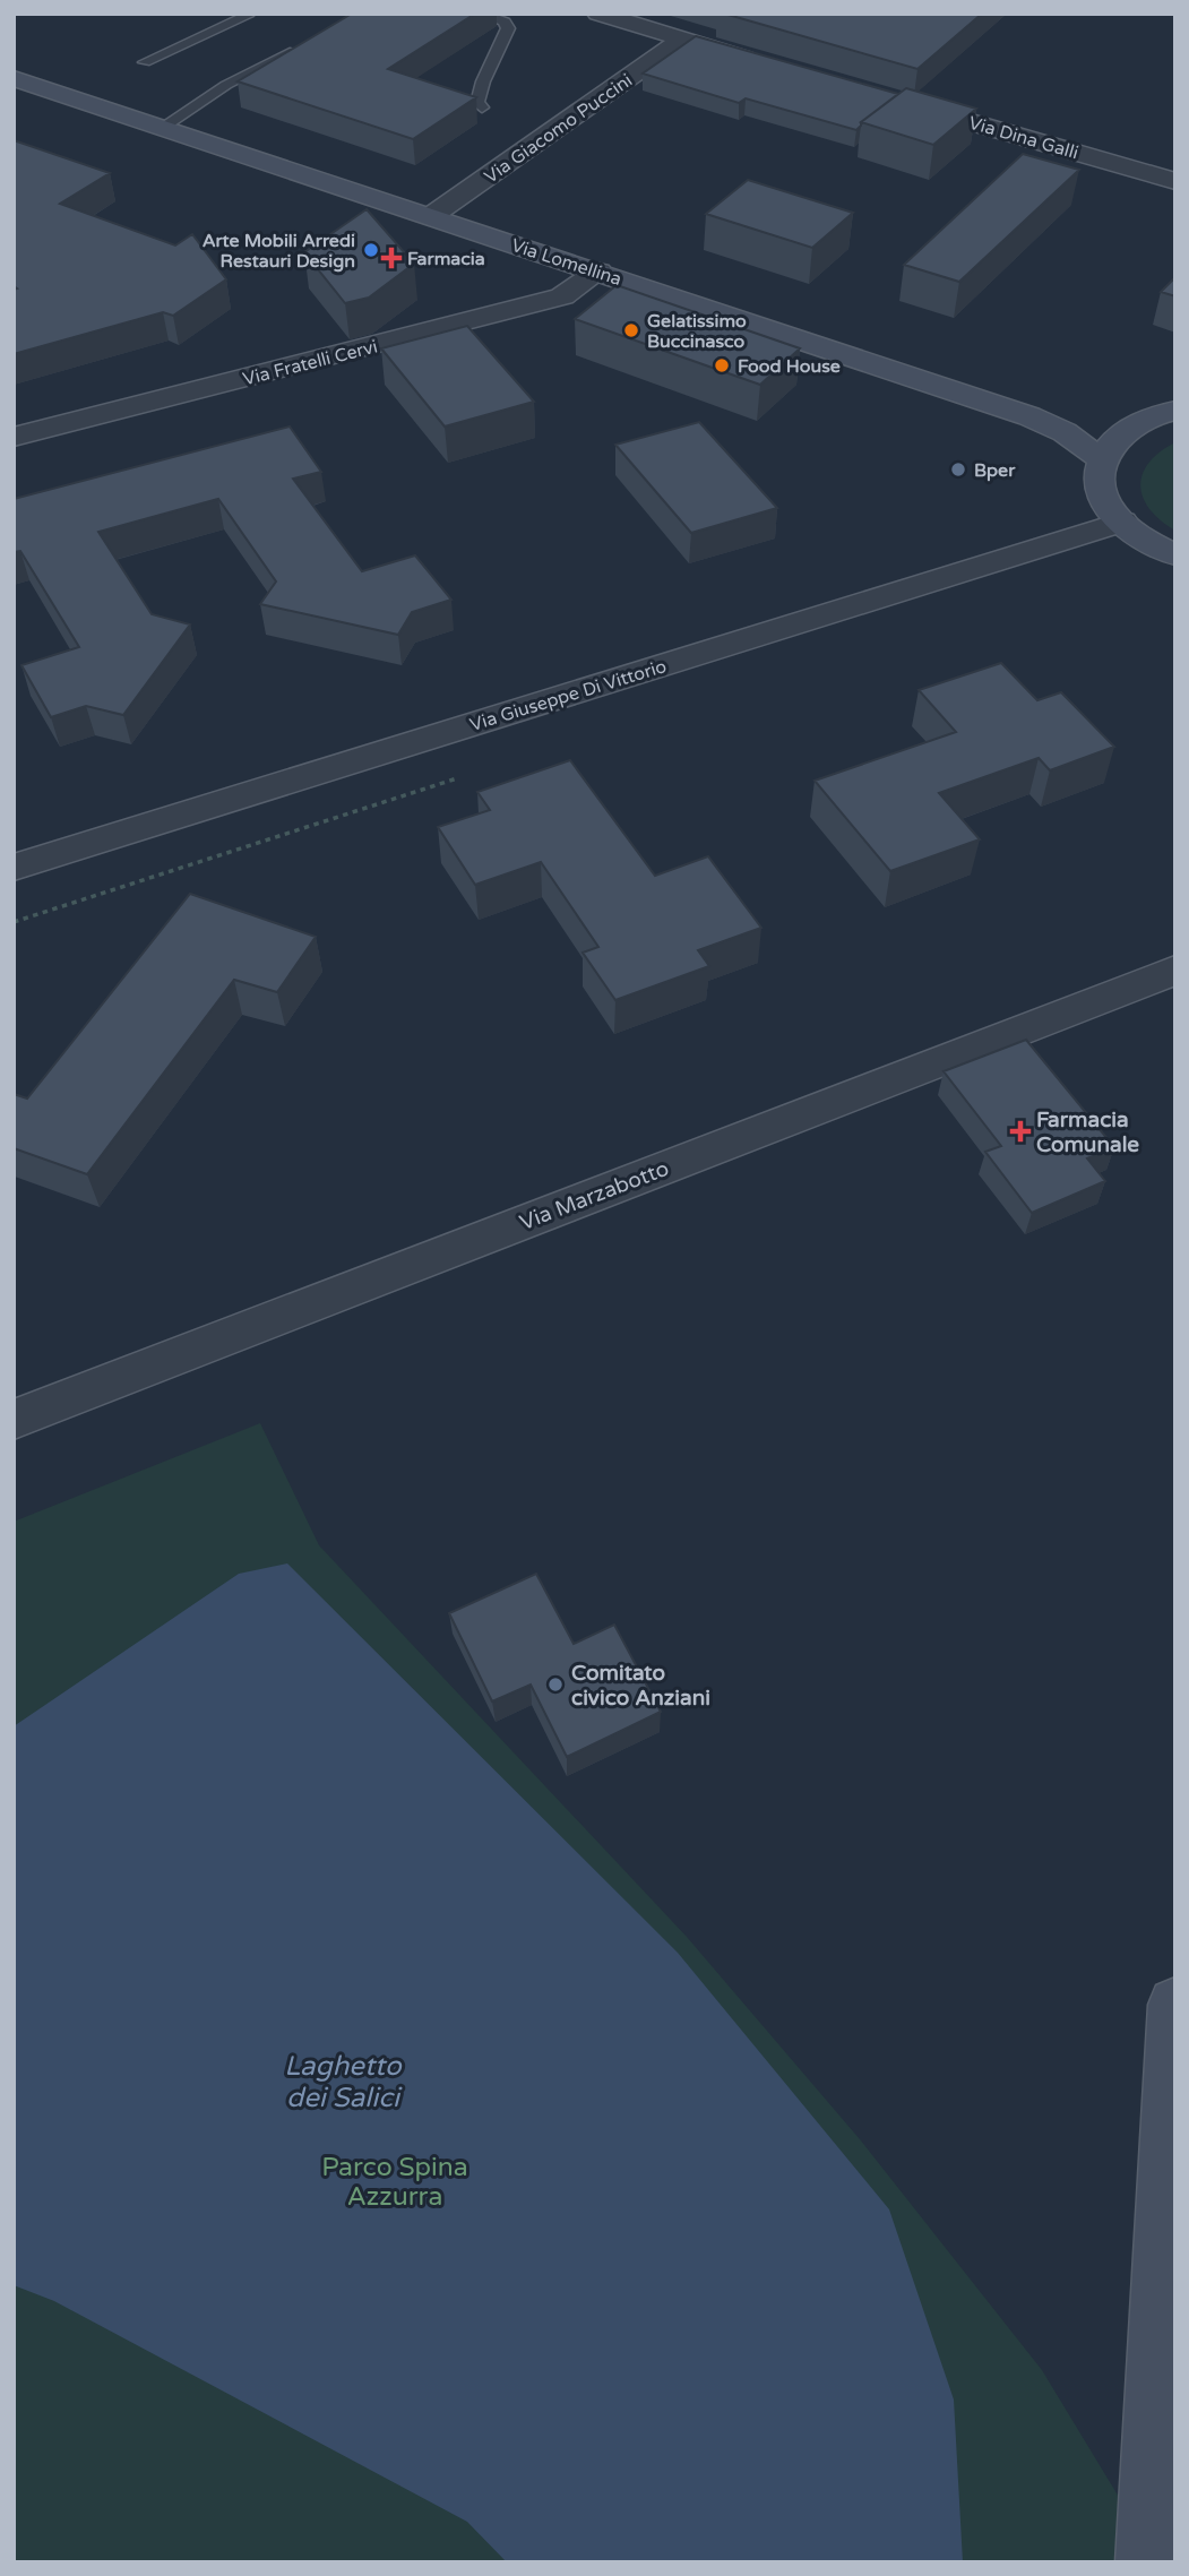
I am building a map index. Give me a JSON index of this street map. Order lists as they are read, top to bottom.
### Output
{
  "streets": {
    "main road": ["Via Lomellina"],
    "street": [
      "Via Giacomo Puccini",
      "Via Dina Galli",
      "Via Fratelli Cervi",
      "Via Giuseppe Di Vittorio",
      "Via Marzabotto"
    ]
  },
  "crossings": [
    ["Via Giacomo Puccini", "Via Lomellina"],
    ["Via Lomellina", "Via Fratelli Cervi"]
  ],
  "water": ["Laghetto dei Salici"],
  "parks": ["Parco Spina Azzurra"],
  "places": {
    "other": [
      "Arte Mobili Arredi Restauri Design",
      "Gelatissimo Buccinasco",
      "Food House",
      "Bper",
      "Comitato civico Anziani"
    ],
    "health": ["Farmacia", "Farmacia Comunale"]
  }
}
